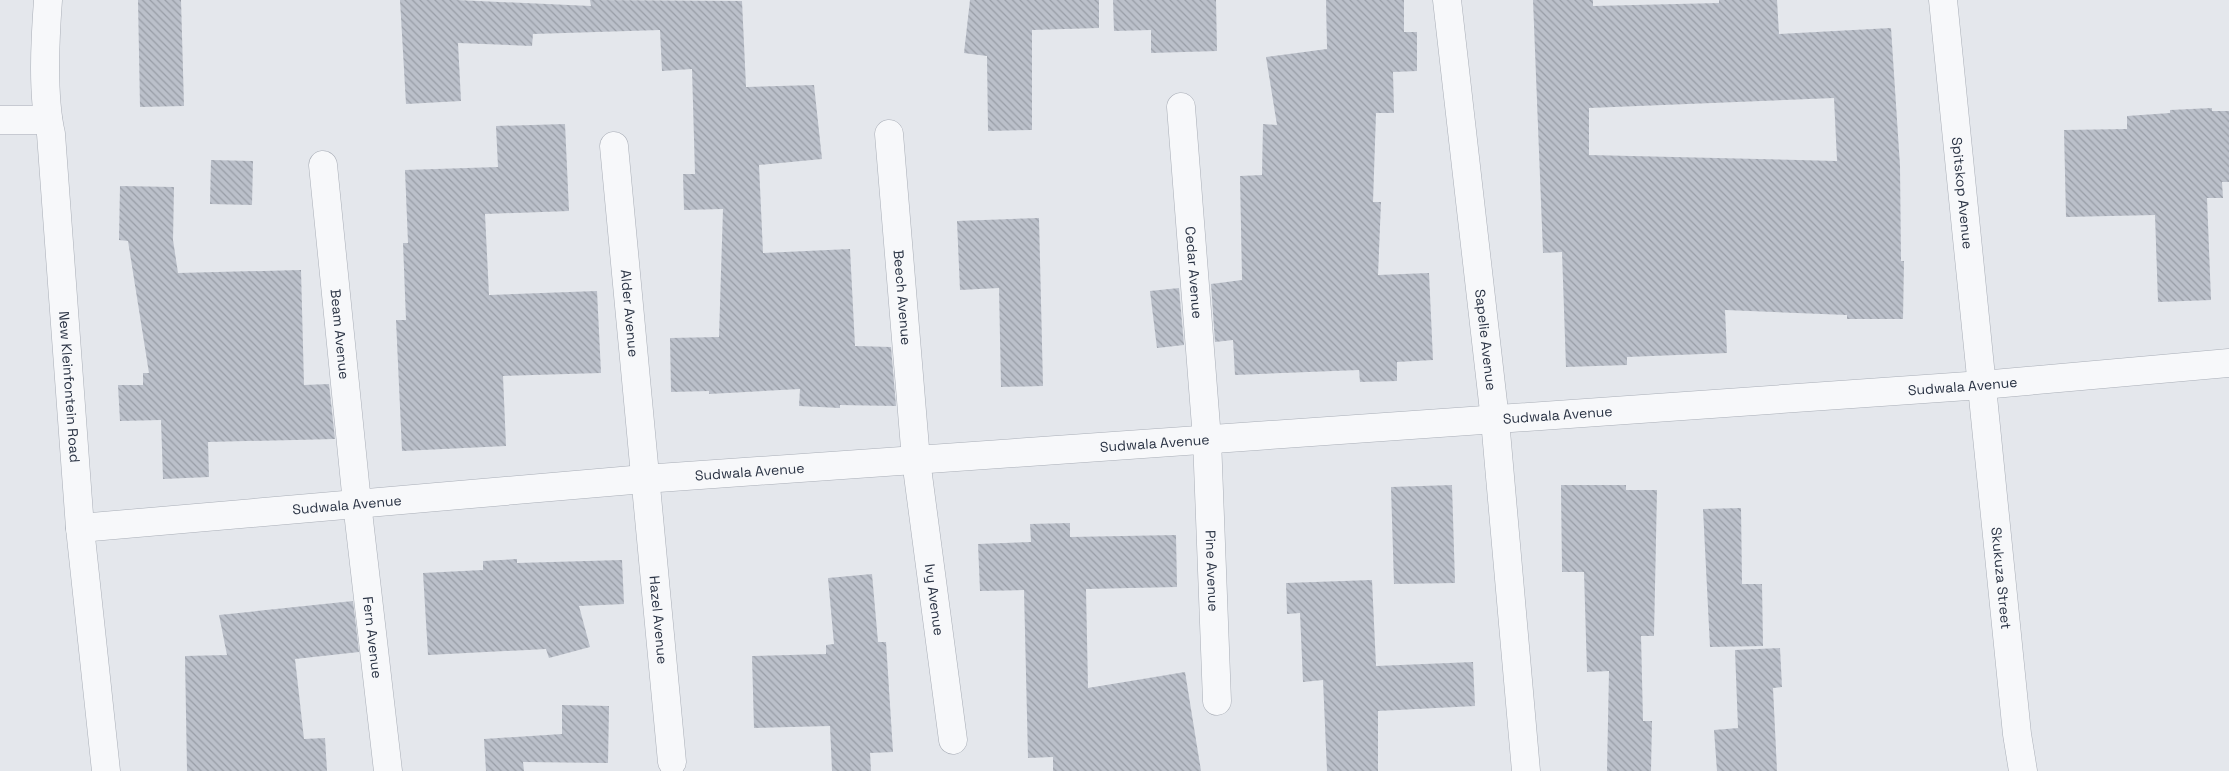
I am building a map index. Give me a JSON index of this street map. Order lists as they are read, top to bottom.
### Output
{
  "streets": {
    "street": [
      "Spitskop Avenue",
      "Cedar Avenue",
      "Beech Avenue",
      "Alder Avenue",
      "Beam Avenue",
      "Sapelie Avenue",
      "New Kleinfontein Road",
      "Sudwala Avenue",
      "Pine Avenue",
      "Skukuza Street",
      "Ivy Avenue",
      "Hazel Avenue",
      "Fern Avenue"
    ]
  },
  "crossings": [
    ["Spitskop Avenue", "Sudwala Avenue"],
    ["Spitskop Avenue", "Skukuza Street"],
    ["Cedar Avenue", "Sudwala Avenue"],
    ["Cedar Avenue", "Pine Avenue"],
    ["Beech Avenue", "Sudwala Avenue"],
    ["Beech Avenue", "Ivy Avenue"],
    ["Alder Avenue", "Sudwala Avenue"],
    ["Alder Avenue", "Hazel Avenue"],
    ["Beam Avenue", "Sudwala Avenue"],
    ["Beam Avenue", "Fern Avenue"],
    ["Sapelie Avenue", "Sudwala Avenue"],
    ["New Kleinfontein Road", "Sudwala Avenue"],
    ["Sudwala Avenue", "Pine Avenue"],
    ["Sudwala Avenue", "Skukuza Street"],
    ["Sudwala Avenue", "Ivy Avenue"],
    ["Sudwala Avenue", "Hazel Avenue"],
    ["Sudwala Avenue", "Fern Avenue"]
  ]
}
